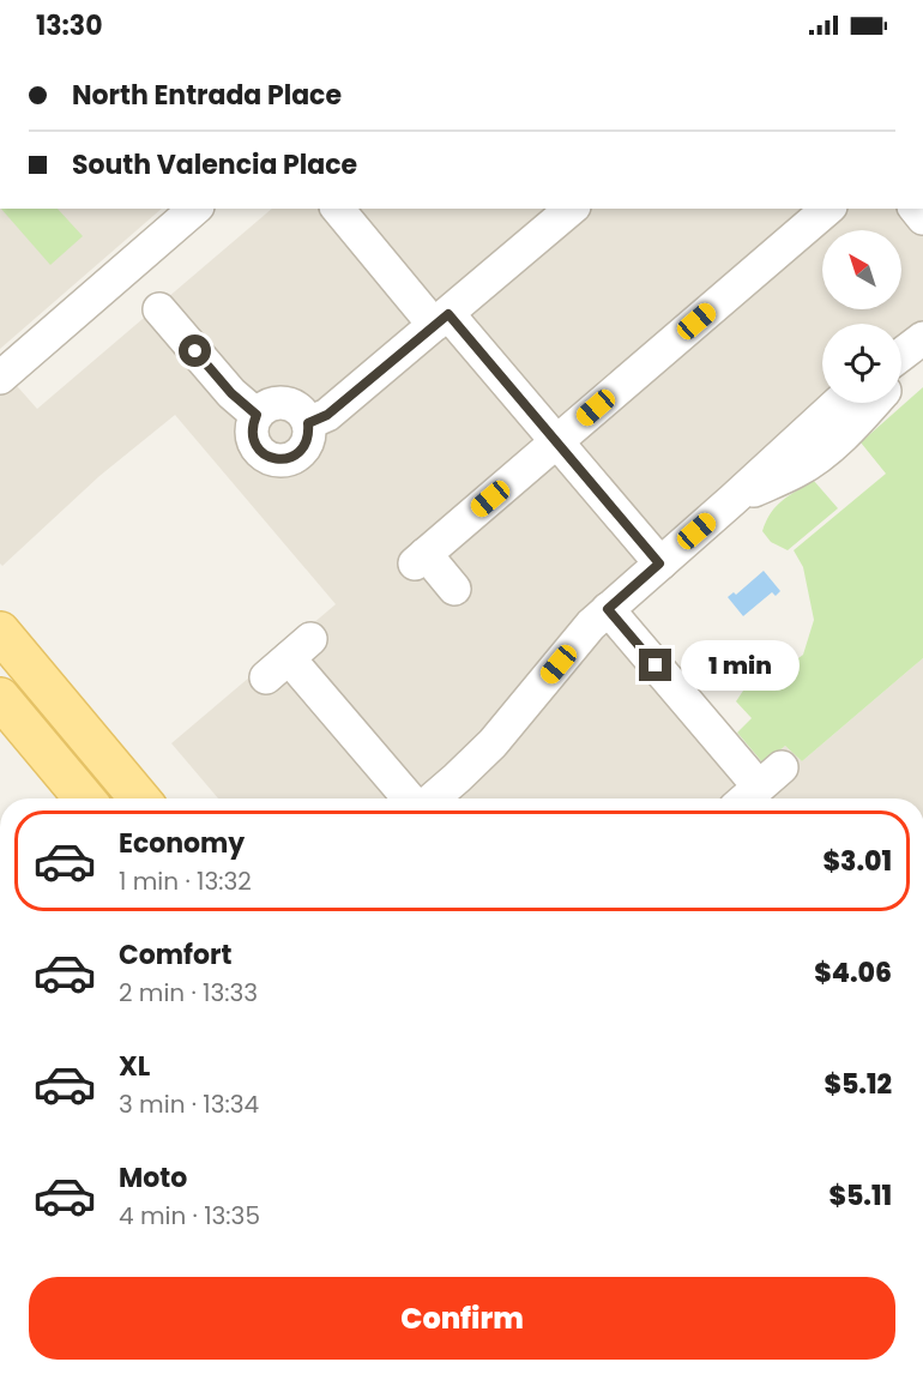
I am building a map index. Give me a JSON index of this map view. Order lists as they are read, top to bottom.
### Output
{
  "north": "top left",
  "page": {
    "status": "13:30",
    "banner": ["North Entrada Place", "South Valencia Place"],
    "bubble": "1 min",
    "list": [
      {
        "name": "Economy",
        "note": "1 min · 13:32",
        "value": "$3.01"
      },
      {
        "name": "Comfort",
        "note": "2 min · 13:33",
        "value": "$4.06"
      },
      {
        "name": "XL",
        "note": "3 min · 13:34",
        "value": "$5.12"
      },
      {
        "name": "Moto",
        "note": "4 min · 13:35",
        "value": "$5.11"
      }
    ],
    "buttons": "Confirm"
  }
}
